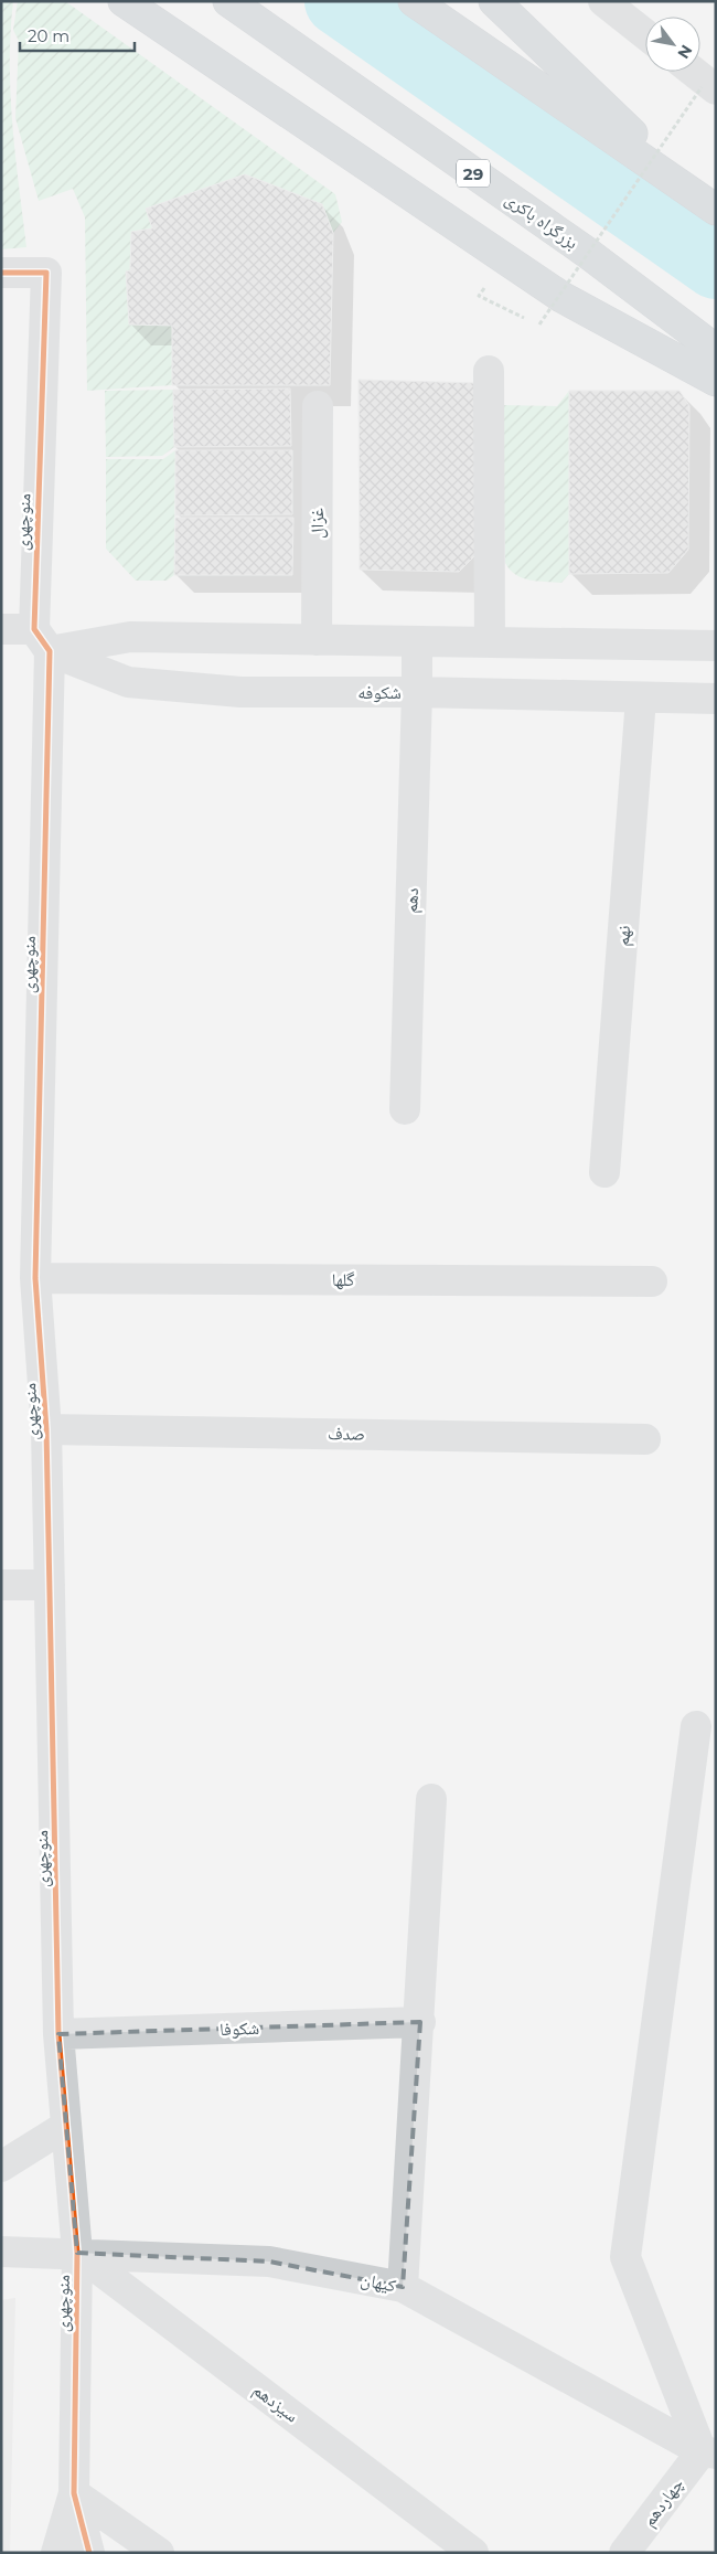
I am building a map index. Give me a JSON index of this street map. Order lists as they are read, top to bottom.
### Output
{
  "streets": {
    "highway": ["29", "بزرگراه باکری"],
    "street": [
      "منوچهری",
      "غزال",
      "شکوفه",
      "دهم",
      "نهم",
      "گلها",
      "صدف",
      "شکوفا",
      "کیهان",
      "سیزدهم",
      "چهاردهم"
    ]
  },
  "crossings": [
    ["منوچهری", "شکوفه"],
    ["منوچهری", "گلها"],
    ["منوچهری", "صدف"],
    ["منوچهری", "شکوفا"],
    ["منوچهری", "کیهان"],
    ["منوچهری", "سیزدهم"],
    ["شکوفه", "دهم"],
    ["شکوفه", "نهم"],
    ["کیهان", "سیزدهم"],
    ["کیهان", "چهاردهم"]
  ],
  "scale_bar": "20 m",
  "north": "bottom right"
}
